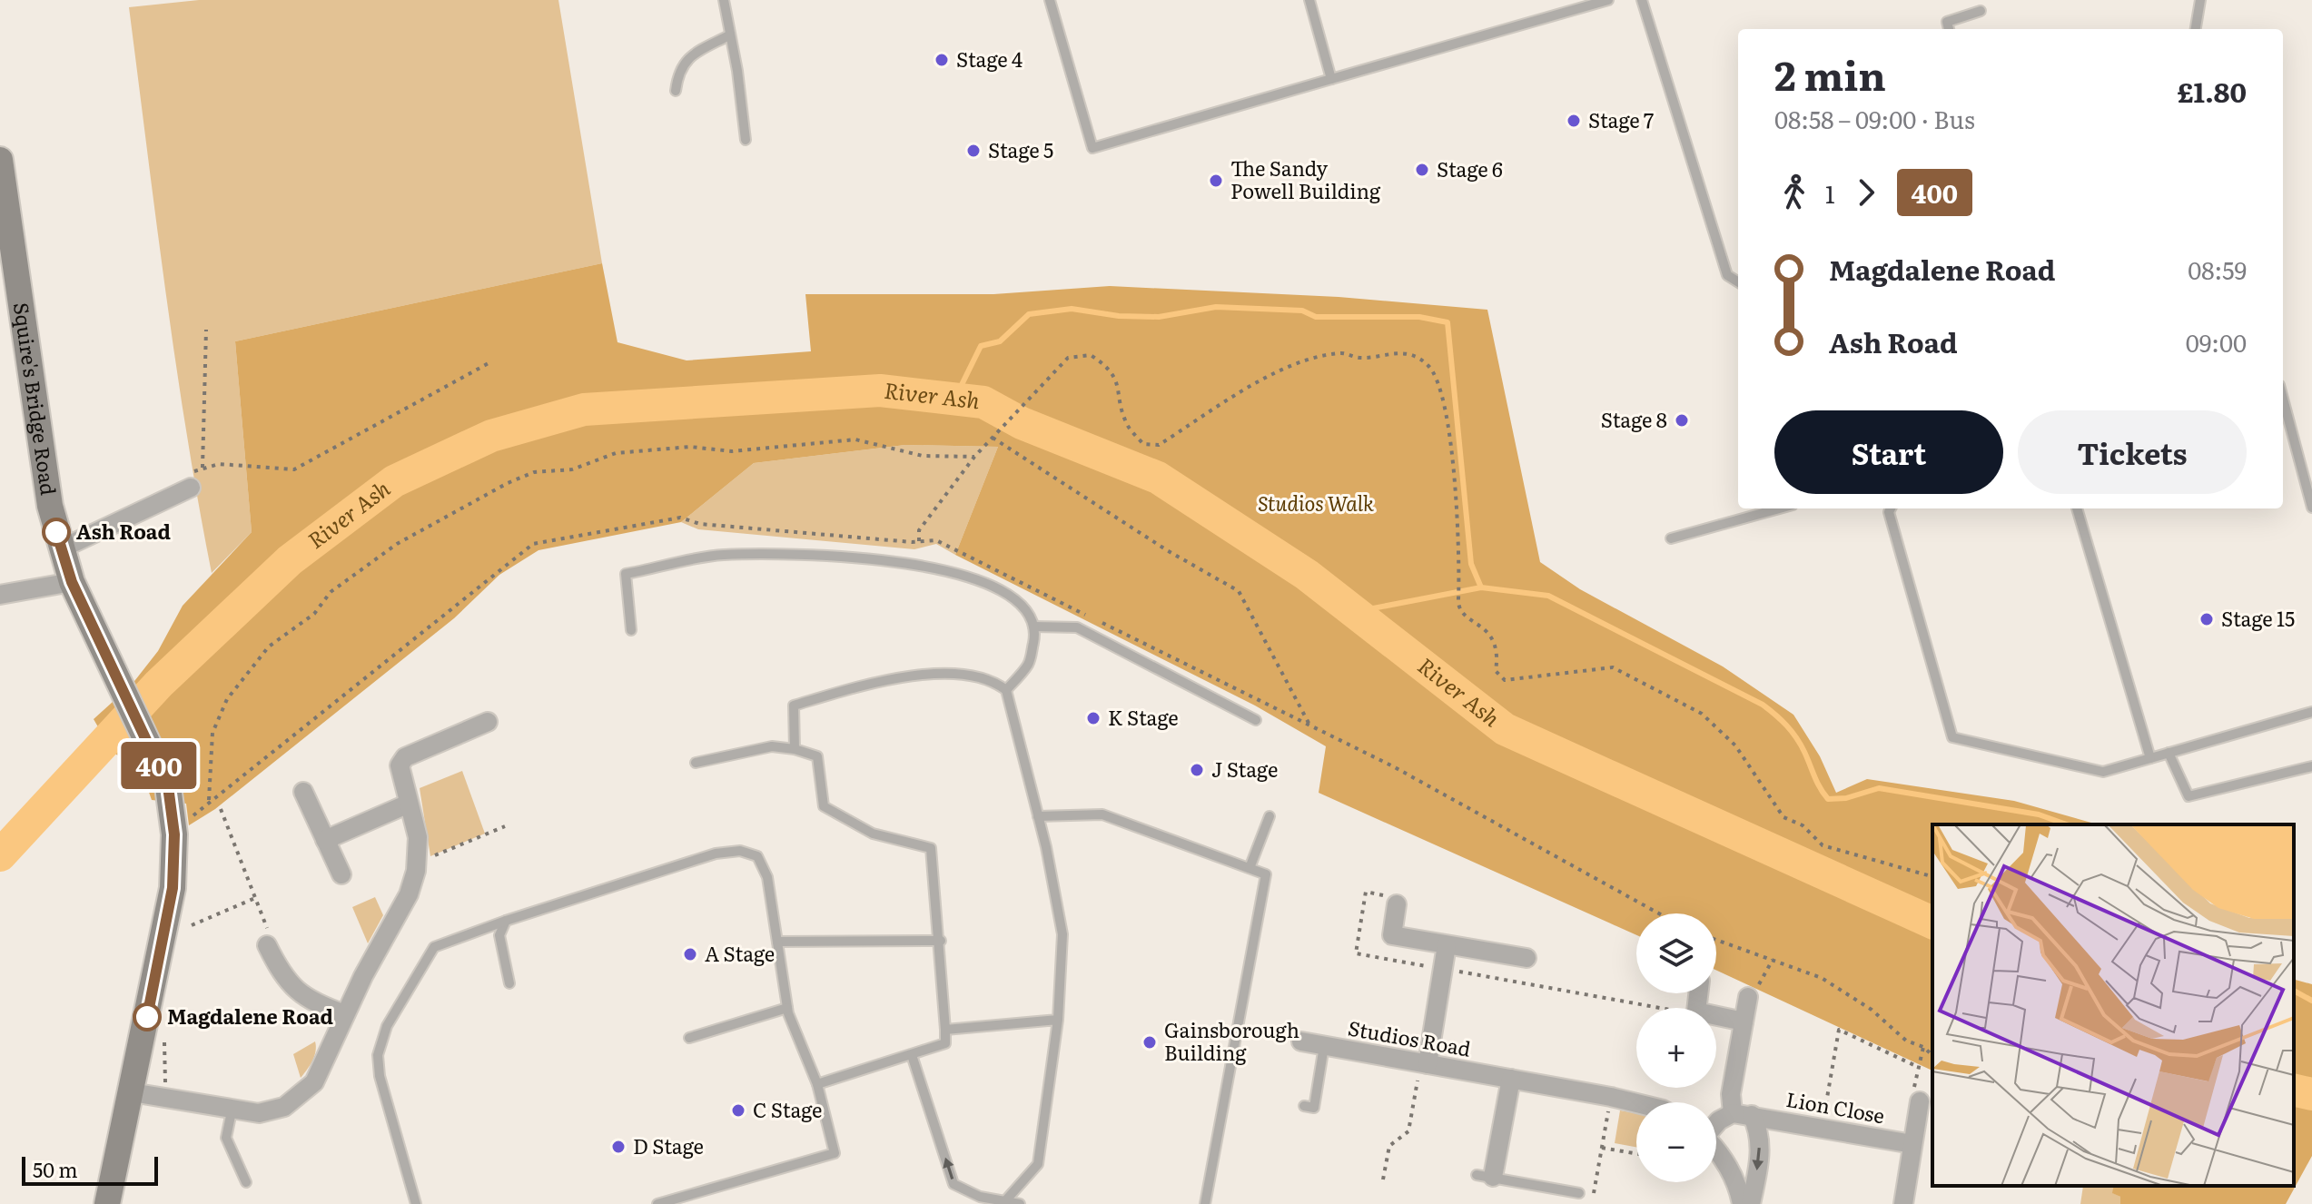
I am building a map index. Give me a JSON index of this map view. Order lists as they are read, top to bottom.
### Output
{
  "streets": {
    "street": ["Squire's Bridge Road", "Studios Road", "Lion Close"]
  },
  "water": ["River Ash"],
  "parks": ["Studios Walk"],
  "places": [
    "Stage 4",
    "Stage 7",
    "Stage 5",
    "Stage 6",
    "The Sandy Powell Building",
    "Stage 8",
    "Ash Road",
    "Stage 15",
    "K Stage",
    "J Stage",
    "A Stage",
    "Magdalene Road",
    "Gainsborough Building",
    "C Stage",
    "D Stage"
  ],
  "lines": ["bus line 400"],
  "scale_bar": "50 m",
  "page": {
    "on_map": "400",
    "heading": ["2 min", "08:58 – 09:00 · Bus", "£1.80"],
    "legs": ["1", "400"],
    "list": [
      {
        "name": "Magdalene Road",
        "value": "08:59"
      },
      {
        "name": "Ash Road",
        "value": "09:00"
      }
    ],
    "buttons": ["Start", "Tickets"],
    "map_buttons": ["+", "−"],
    "scale": "50 m"
  }
}
